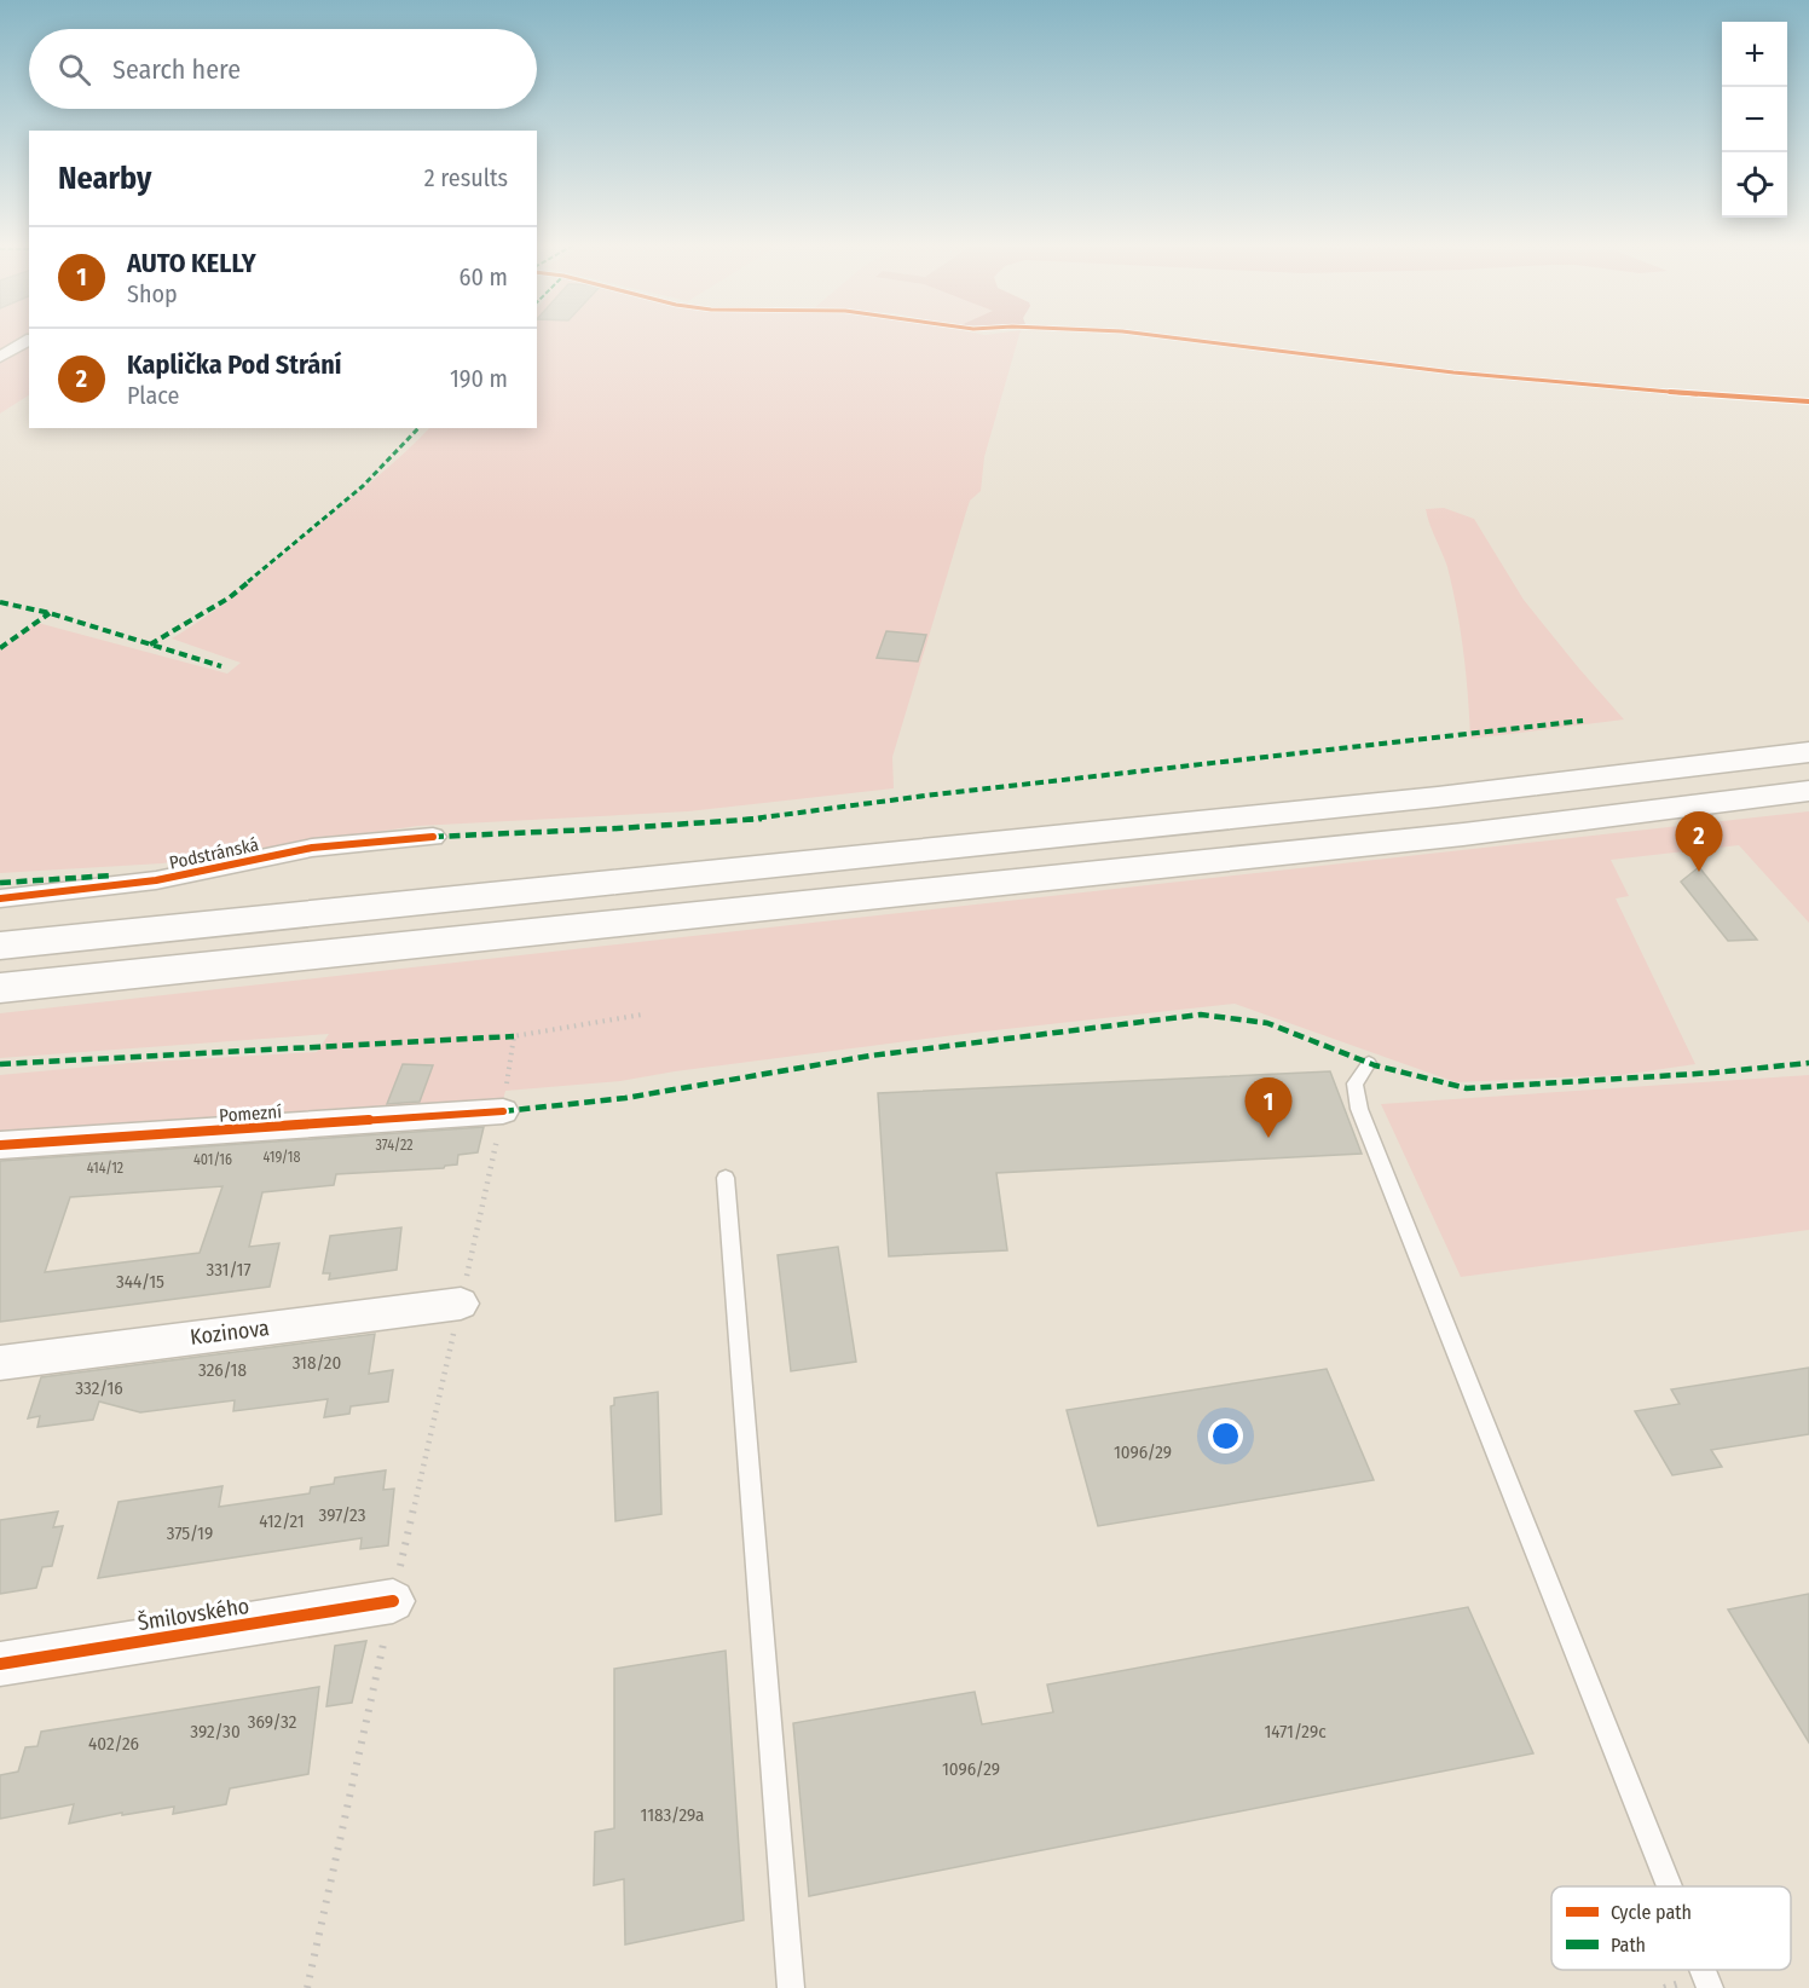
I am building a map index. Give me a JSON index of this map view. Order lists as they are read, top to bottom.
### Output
{
  "streets": {
    "street": [
      "Podstránská",
      "Pomezní",
      "Kozinova",
      "Šmilovského"
    ]
  },
  "house_numbers": [
    "374/22",
    "419/18",
    "401/16",
    "414/12",
    "331/17",
    "344/15",
    "318/20",
    "326/18",
    "332/16",
    "1096/29",
    "397/23",
    "412/21",
    "375/19",
    "369/32",
    "392/30",
    "1471/29c",
    "402/26",
    "1096/29",
    "1183/29a"
  ],
  "legend": ["Cycle path", "Path"],
  "page": {
    "map_buttons": ["+", "−"],
    "search": "Search here",
    "heading": ["Nearby", "2 results"],
    "list": [
      {
        "mark": "1",
        "name": "AUTO KELLY",
        "note": "Shop",
        "value": "60 m"
      },
      {
        "mark": "2",
        "name": "Kaplička Pod Strání",
        "note": "Place",
        "value": "190 m"
      }
    ],
    "pins": ["2", "1"]
  }
}
